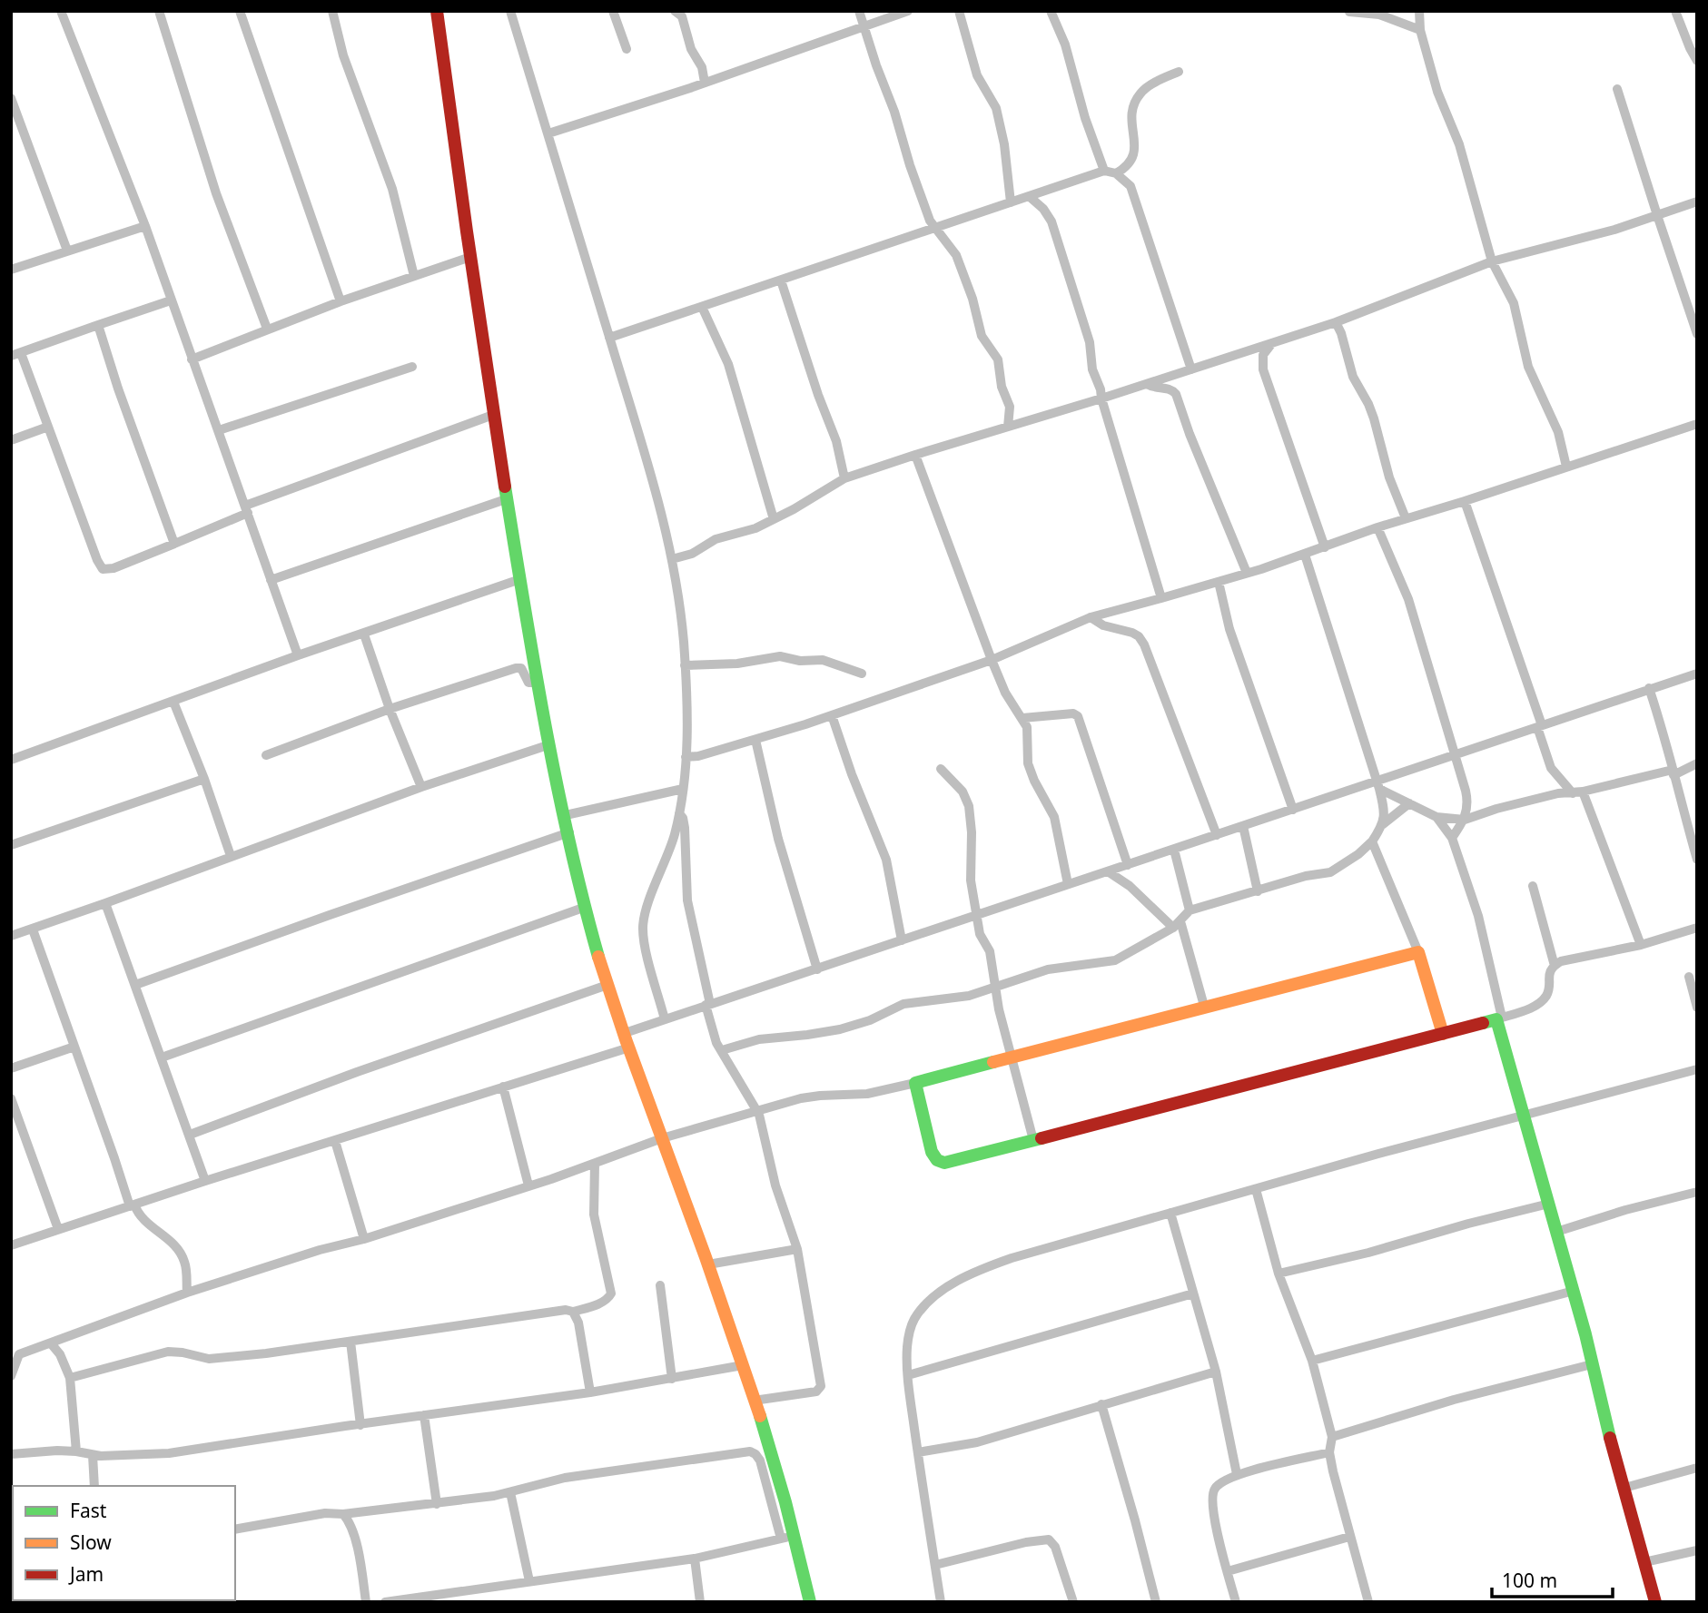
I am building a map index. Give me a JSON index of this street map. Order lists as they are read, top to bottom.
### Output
{
  "legend": ["Fast", "Slow", "Jam"],
  "scale_bar": "100 m"
}
